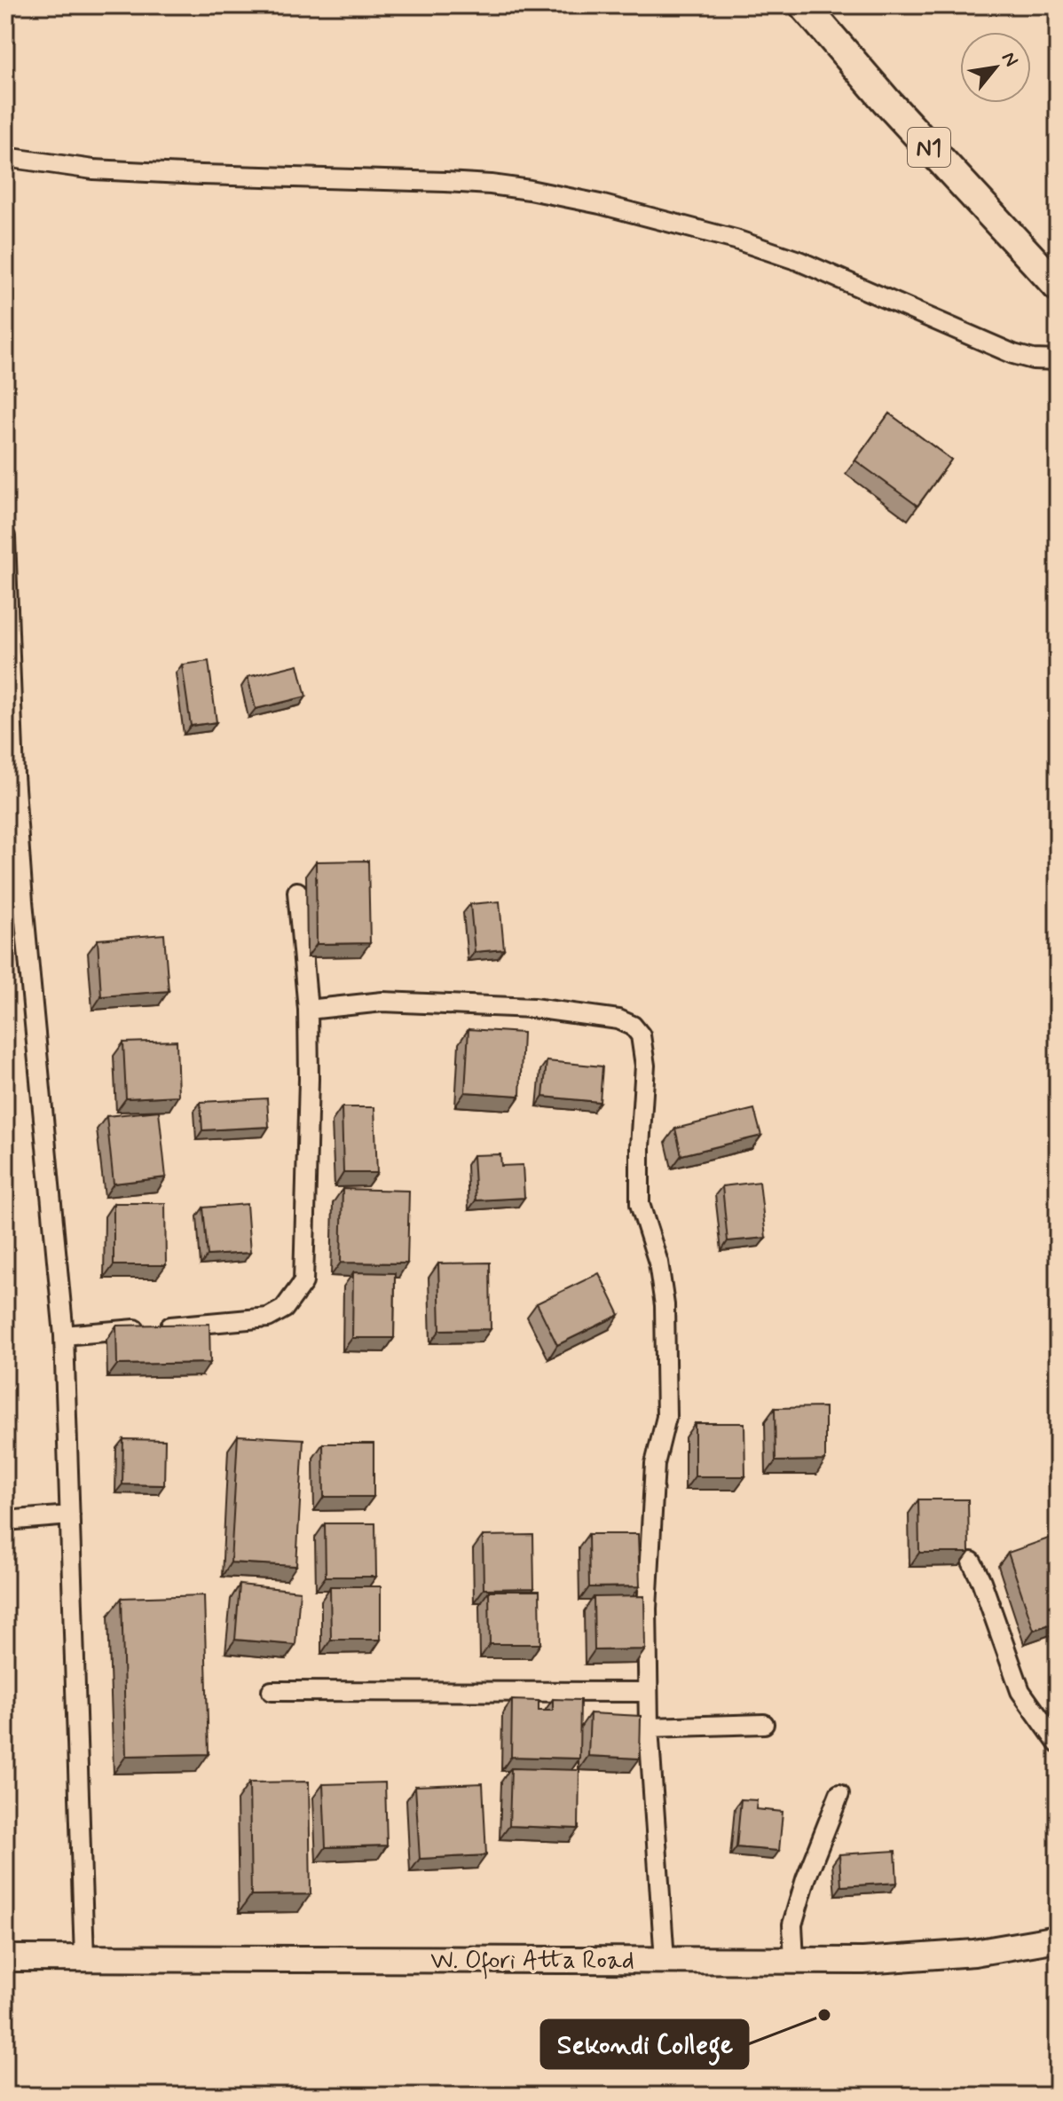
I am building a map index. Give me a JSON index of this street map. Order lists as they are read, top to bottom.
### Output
{
  "streets": {
    "highway": ["N1"],
    "main road": ["W. Ofori Atta Road"]
  },
  "places": ["Sekondi College"],
  "north": "top right"
}
